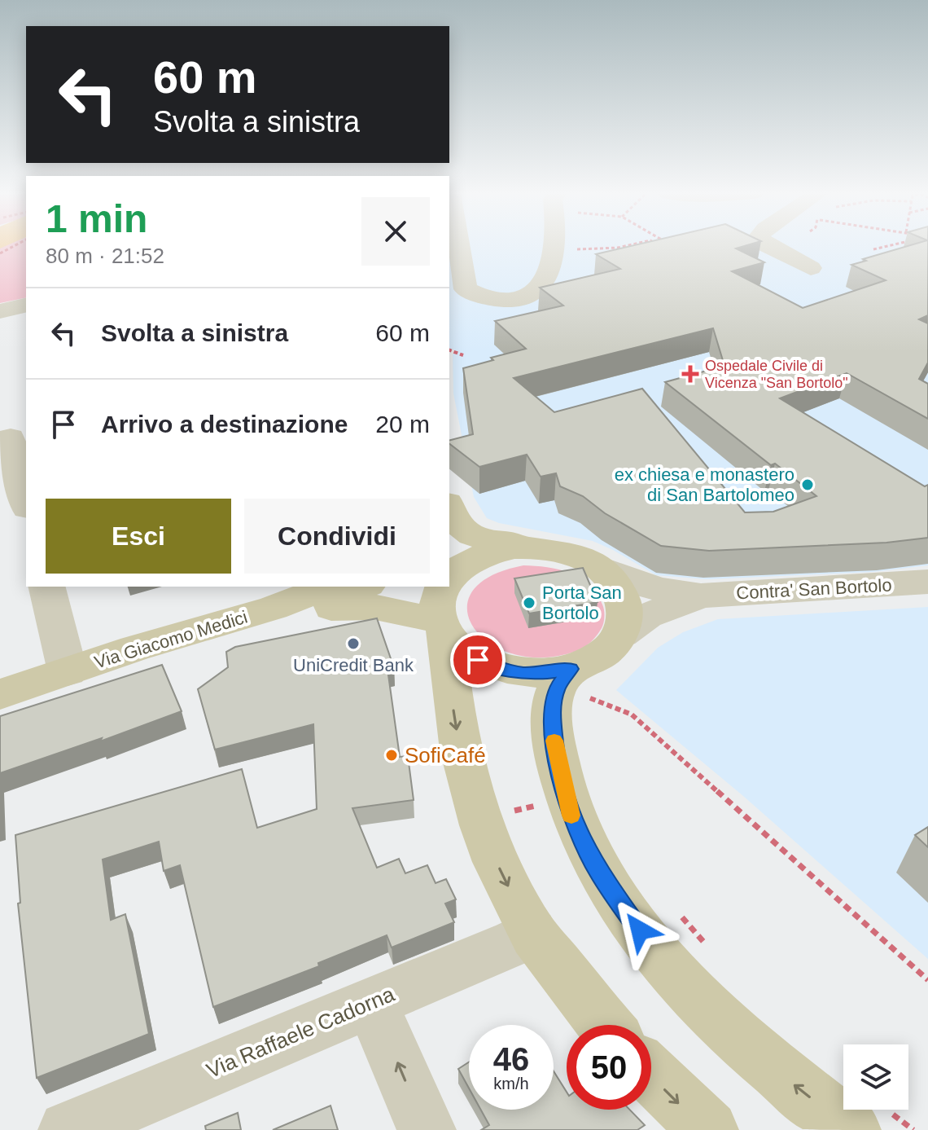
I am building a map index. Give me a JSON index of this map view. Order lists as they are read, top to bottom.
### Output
{
  "streets": {
    "main road": ["Via Giacomo Medici"],
    "street": ["Contra' San Bortolo", "Via Raffaele Cadorna"]
  },
  "crossings": [
    ["Contra' San Bortolo", "Via Giacomo Medici"]
  ],
  "places": {
    "health": ["Ospedale Civile di Vicenza \"San Bortolo\""],
    "other": [
      "ex chiesa e monastero di San Bartolomeo",
      "Porta San Bortolo",
      "UniCredit Bank",
      "SofiCafé"
    ]
  },
  "page": {
    "turn": ["60 m", "Svolta a sinistra"],
    "heading": ["1 min", "80 m · 21:52"],
    "list": [
      {
        "name": "Svolta a sinistra",
        "value": "60 m"
      },
      {
        "name": "Arrivo a destinazione",
        "value": "20 m"
      }
    ],
    "buttons": ["Esci", "Condividi"],
    "speed": "46 km/h",
    "limit": "50"
  }
}
